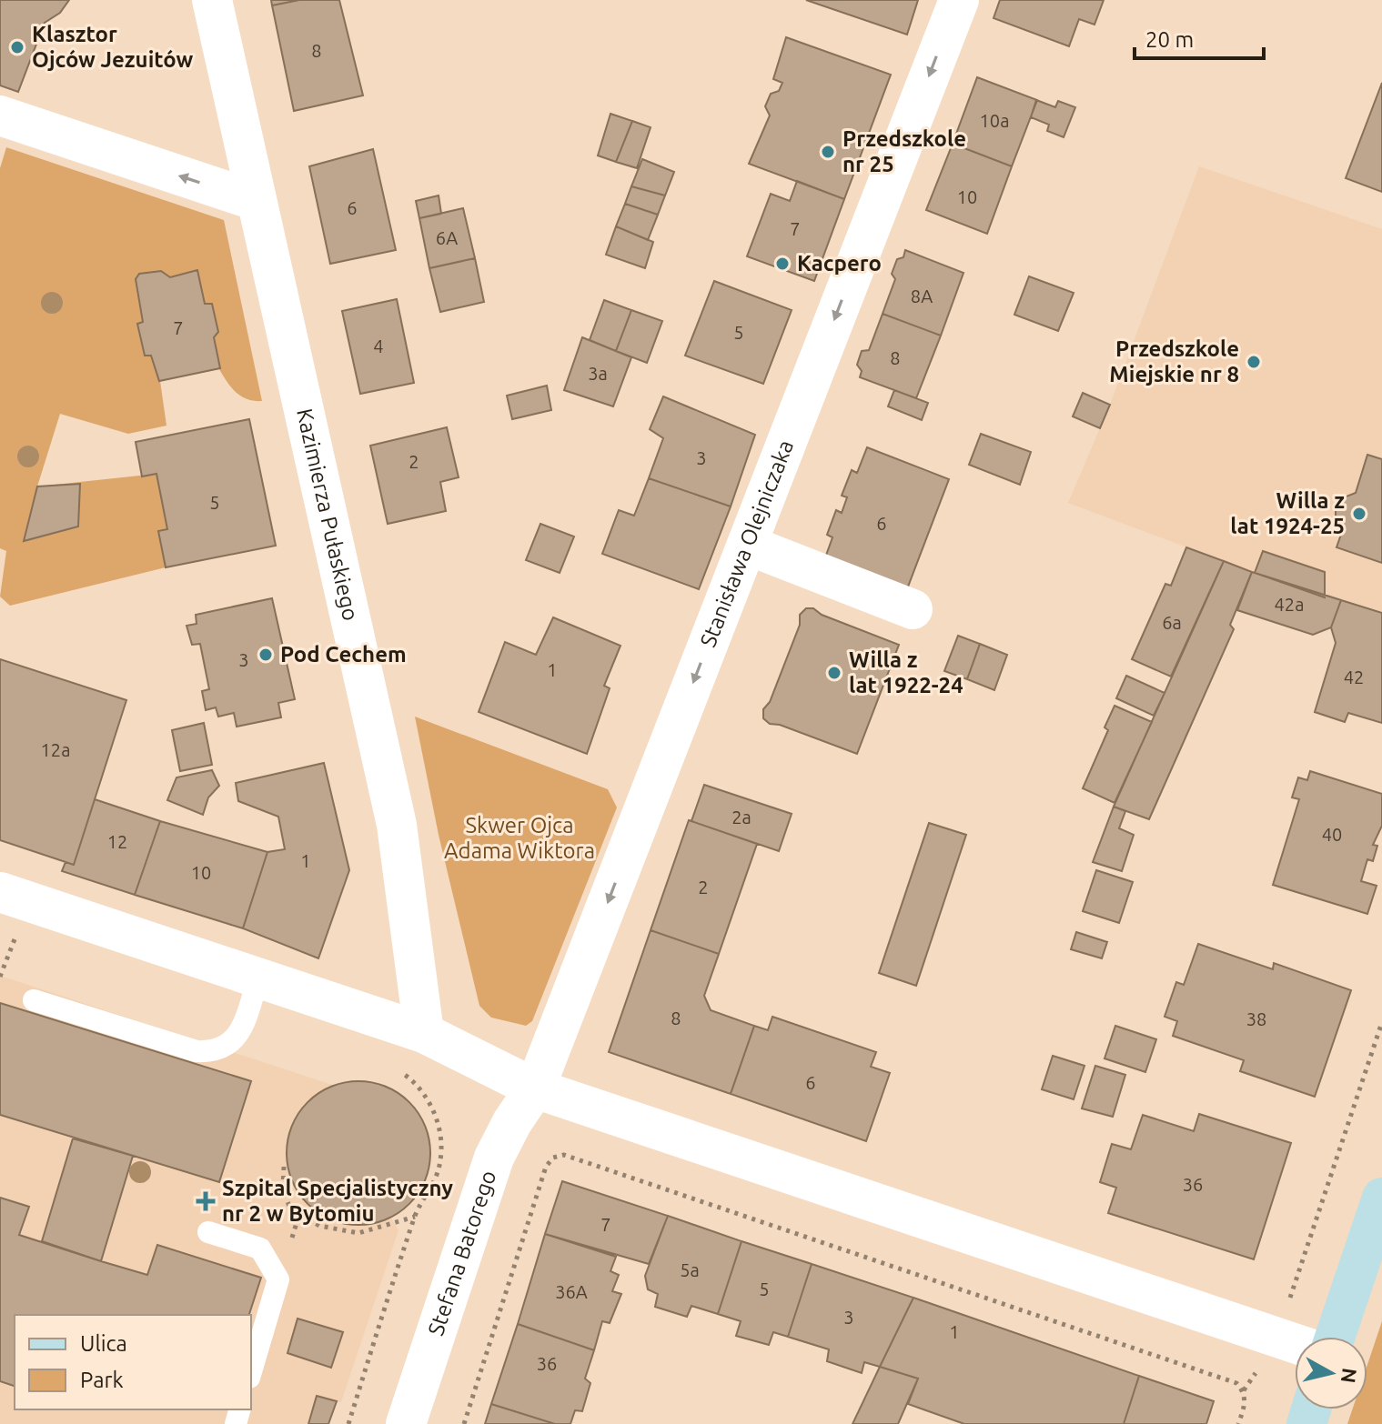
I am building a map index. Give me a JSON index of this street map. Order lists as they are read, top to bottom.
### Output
{
  "streets": {
    "street": ["Kazimierza Pułaskiego", "Stanisława Olejniczaka", "Stefana Batorego"]
  },
  "crossings": [
    ["Stanisława Olejniczaka", "Stefana Batorego"]
  ],
  "one_way": ["Stanisława Olejniczaka"],
  "parks": ["Skwer Ojca Adama Wiktora"],
  "places": {
    "other": [
      "Klasztor Ojców Jezuitów",
      "Przedszkole nr 25",
      "Kacpero",
      "Przedszkole Miejskie nr 8",
      "Willa z lat 1924-25",
      "Pod Cechem",
      "Willa z lat 1922-24"
    ],
    "health": ["Szpital Specjalistyczny nr 2 w Bytomiu"]
  },
  "house_numbers": [
    "8",
    "10a",
    "10",
    "6",
    "7",
    "6A",
    "8A",
    "7",
    "5",
    "4",
    "8",
    "3a",
    "3",
    "2",
    "5",
    "6",
    "42a",
    "6a",
    "3",
    "1",
    "42",
    "12a",
    "2a",
    "40",
    "12",
    "1",
    "10",
    "2",
    "8",
    "38",
    "6",
    "36",
    "7",
    "5a",
    "5",
    "36A",
    "3",
    "1",
    "36"
  ],
  "legend": ["Ulica", "Park"],
  "scale_bar": "20 m",
  "north": "right"
}
